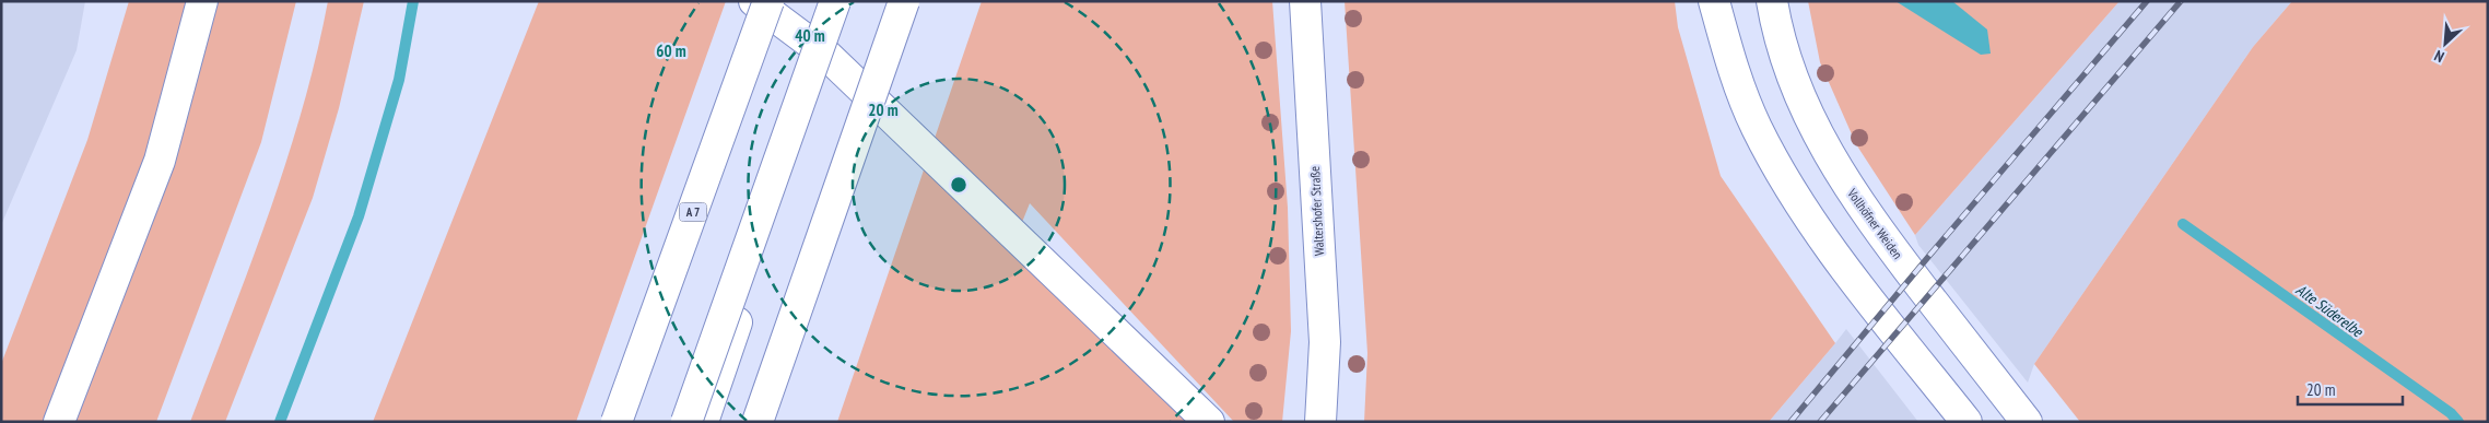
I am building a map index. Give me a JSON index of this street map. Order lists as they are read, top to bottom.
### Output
{
  "streets": {
    "main road": ["Waltershofer Straße", "A 7", "Vollhöfner Weiden"]
  },
  "water": ["Alte Süderelbe"],
  "scale_bar": "20 m",
  "north": "bottom left",
  "rings": ["40 m", "60 m", "20 m"]
}
